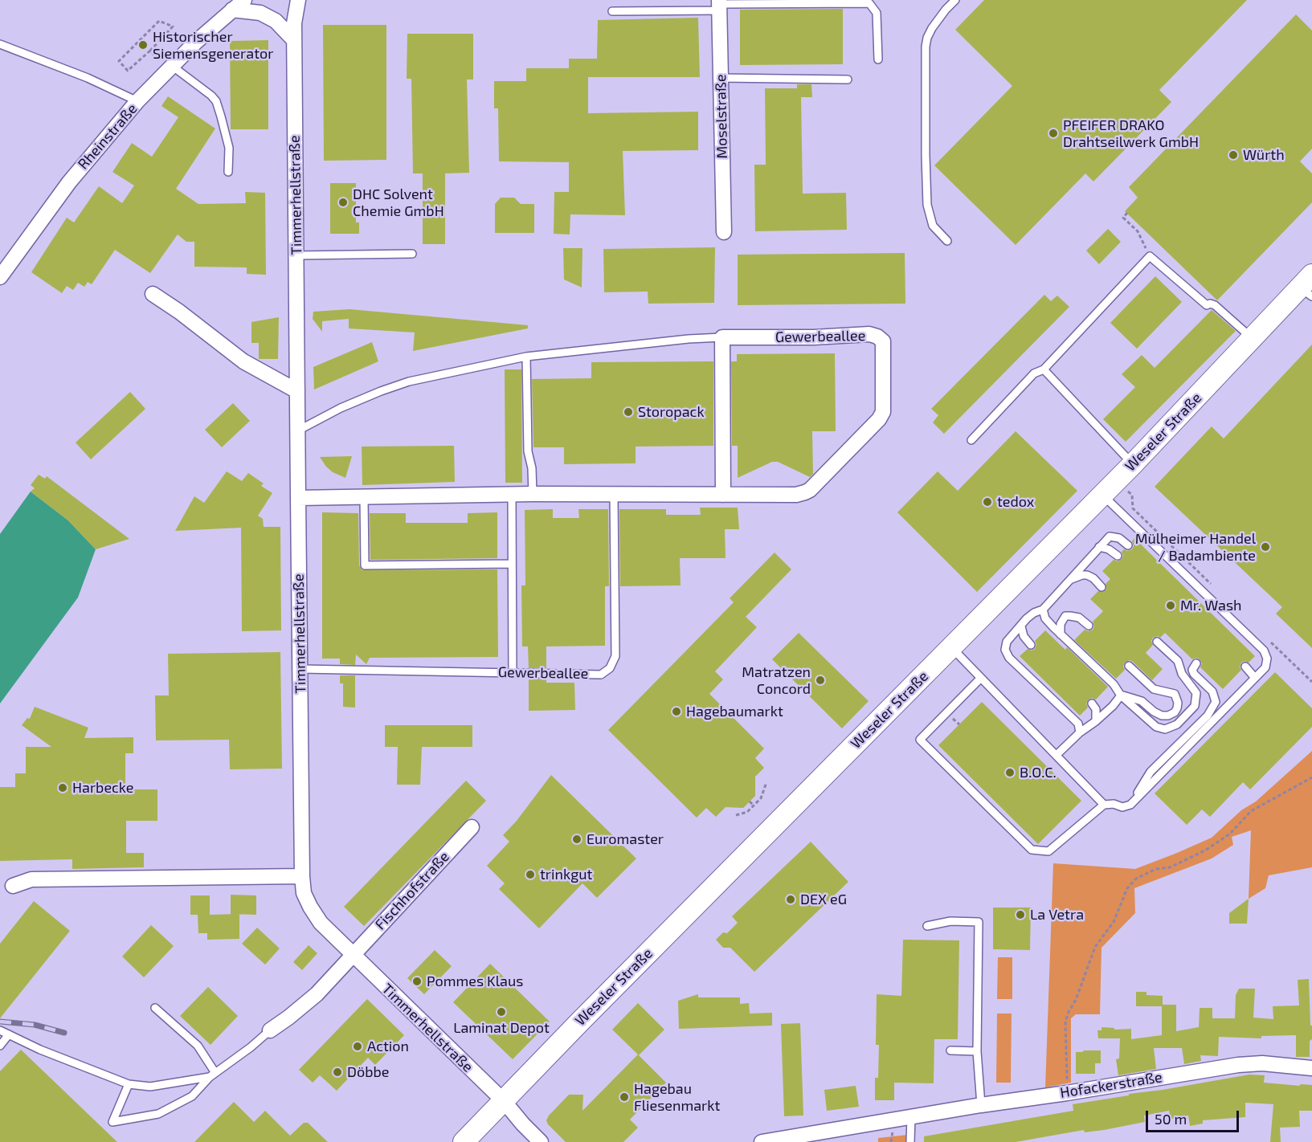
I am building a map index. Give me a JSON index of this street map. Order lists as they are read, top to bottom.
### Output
{
  "streets": {
    "main road": ["Weseler Straße"],
    "street": [
      "Moselstraße",
      "Rheinstraße",
      "Timmerhellstraße",
      "Gewerbeallee",
      "Fischhofstraße",
      "Hofackerstraße"
    ]
  },
  "crossings": [
    ["Timmerhellstraße", "Gewerbeallee"],
    ["Timmerhellstraße", "Weseler Straße"],
    ["Timmerhellstraße", "Fischhofstraße"]
  ],
  "places": [
    "Historischer Siemensgenerator",
    "PFEIFER DRAKO Drahtseilwerk GmbH",
    "Würth",
    "DHC Solvent Chemie GmbH",
    "Storopack",
    "tedox",
    "Mülheimer Handel / Badambiente",
    "Mr. Wash",
    "Matratzen Concord",
    "Hagebaumarkt",
    "B.O.C.",
    "Harbecke",
    "Euromaster",
    "trinkgut",
    "DEX eG",
    "La Vetra",
    "Pommes Klaus",
    "Laminat Depot",
    "Action",
    "Döbbe",
    "Hagebau Fliesenmarkt"
  ],
  "scale_bar": "50 m"
}
